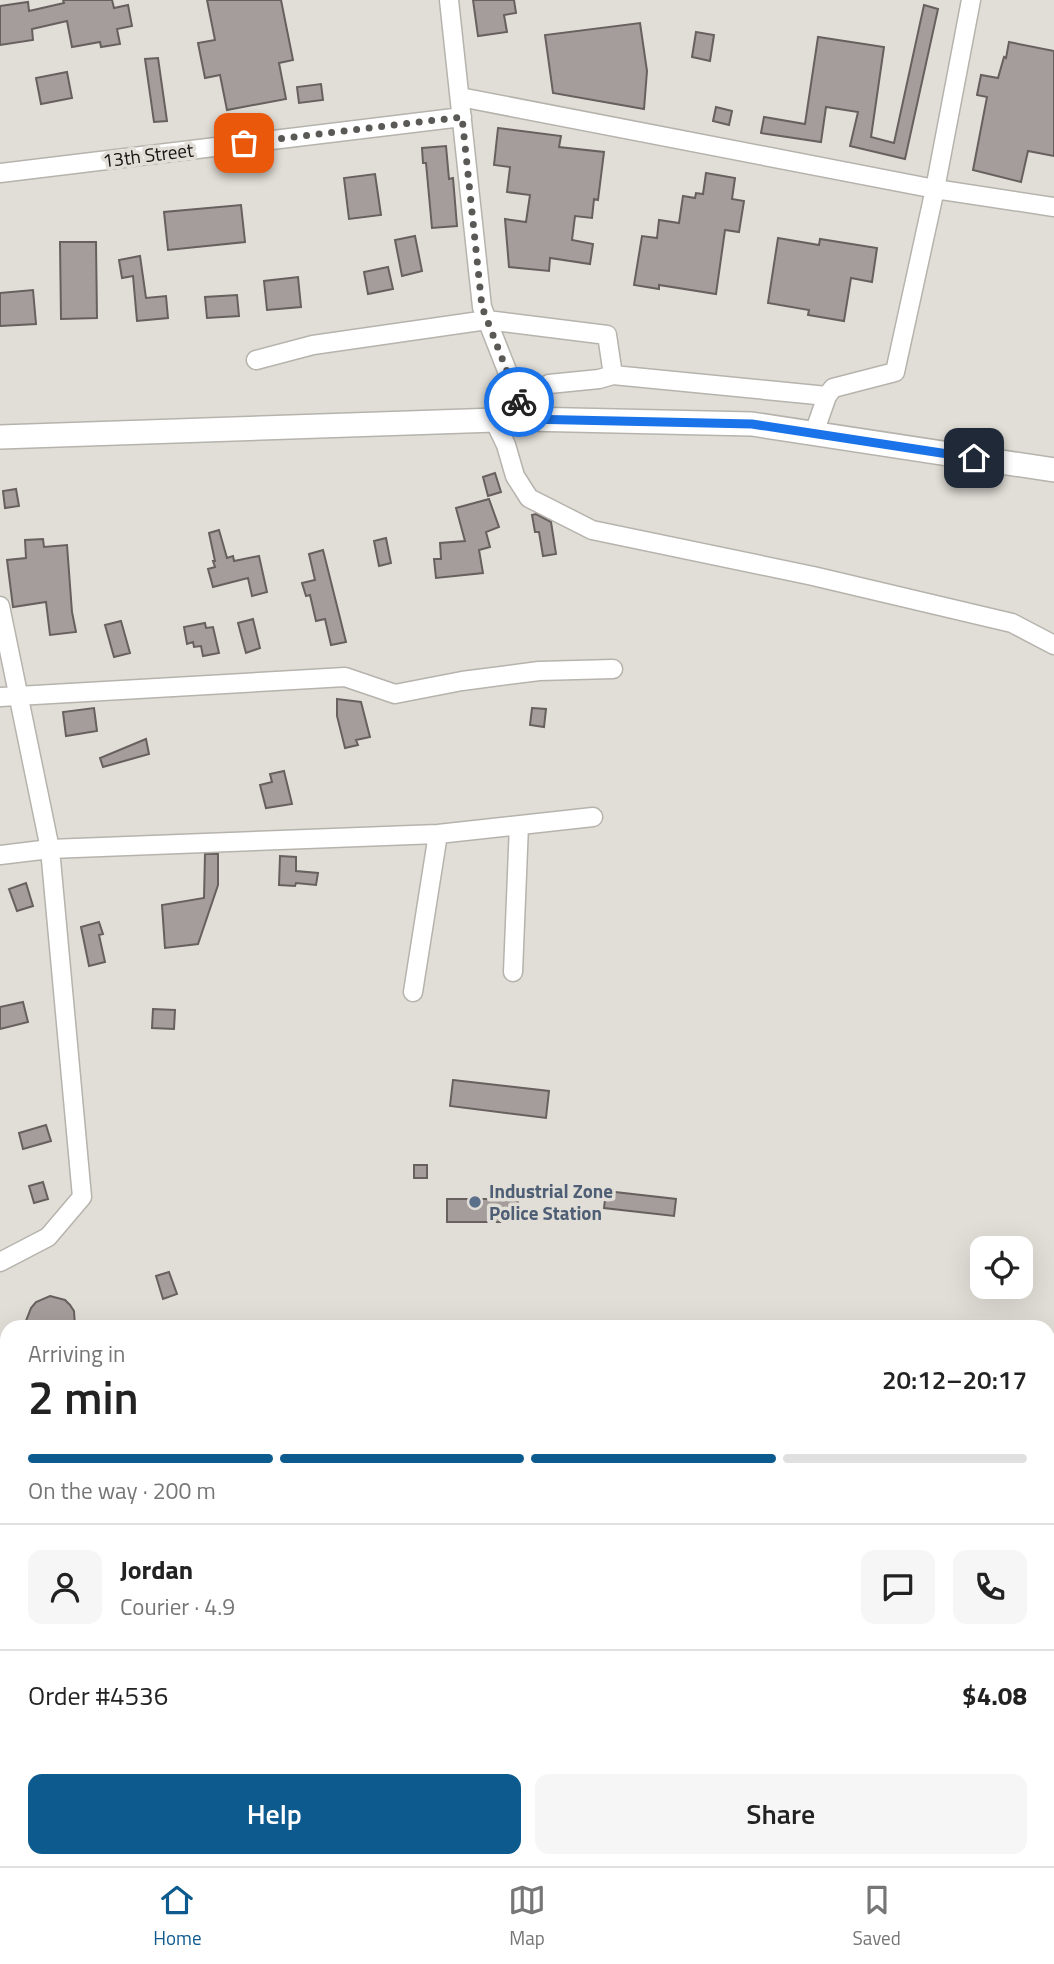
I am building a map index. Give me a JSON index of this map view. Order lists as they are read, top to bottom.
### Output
{
  "streets": {
    "street": ["13th Street"]
  },
  "places": ["Industrial Zone Police Station"],
  "page": {
    "heading": ["2 min", "Arriving in", "20:12–20:17"],
    "panel": [
      "Jordan",
      "Courier · 4.9",
      "Order #4536",
      "$4.08"
    ],
    "bar": "On the way · 200 m",
    "buttons": ["Help", "Share"],
    "tabs": ["Home", "Map", "Saved"]
  }
}
